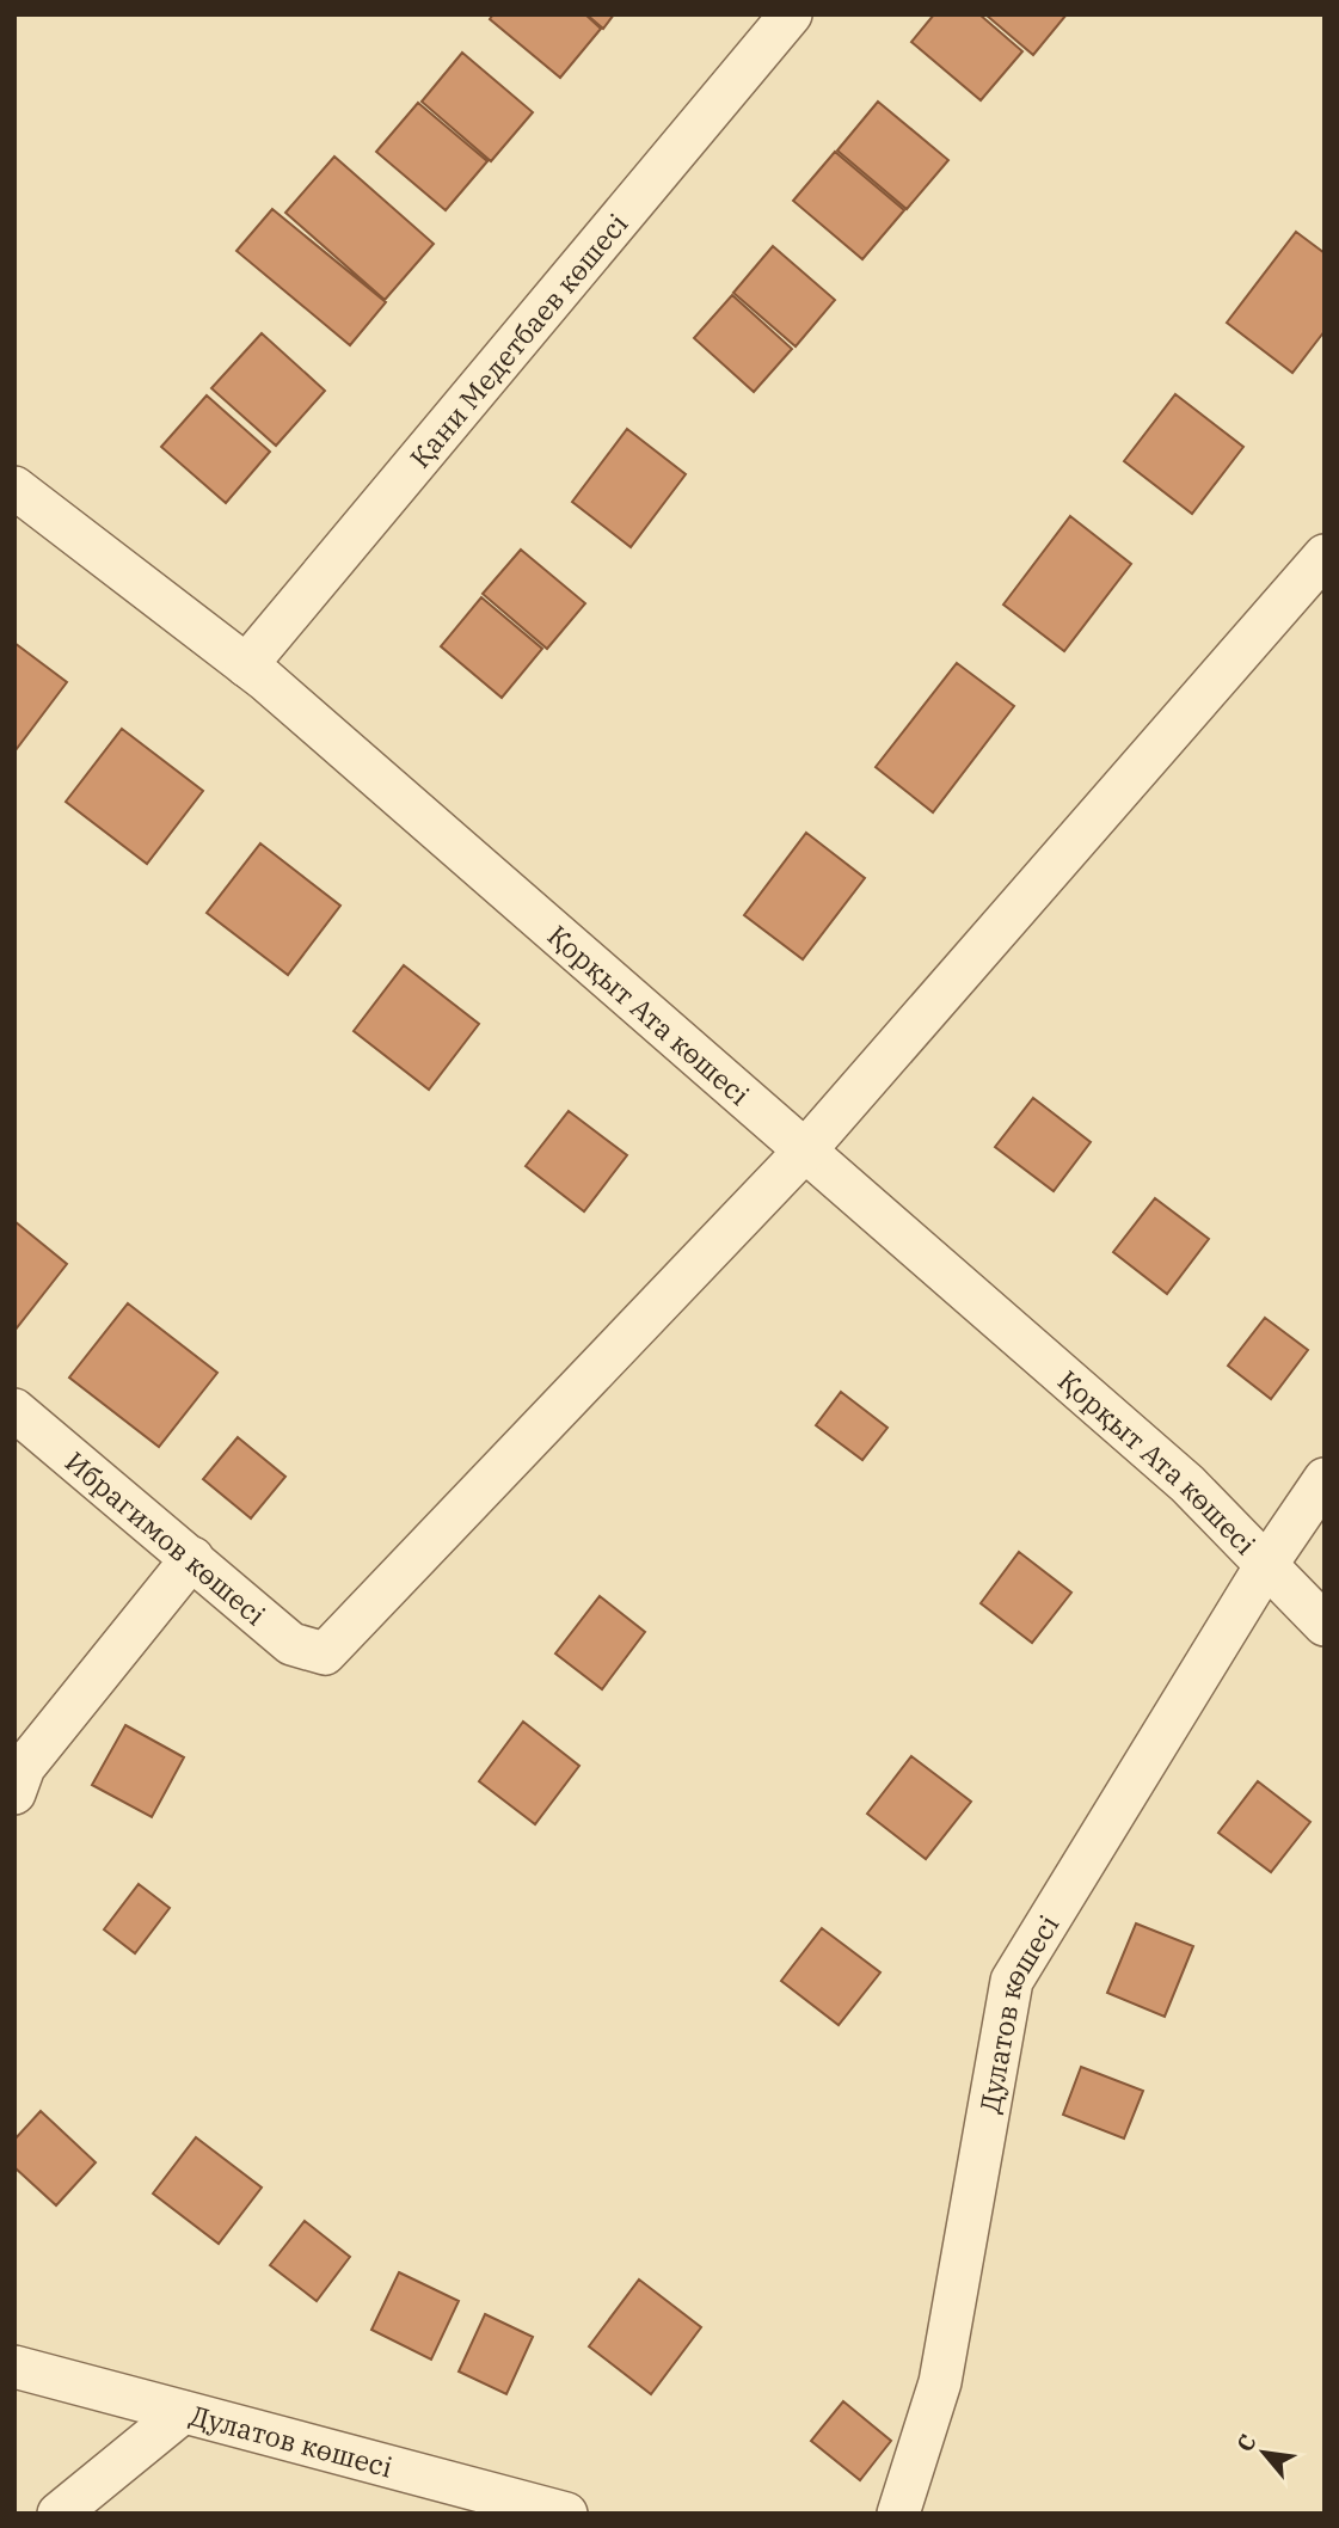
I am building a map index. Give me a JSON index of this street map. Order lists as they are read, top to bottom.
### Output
{
  "streets": {
    "street": [
      "Қани Медетбаев көшесі",
      "Қорқыт Ата көшесі",
      "Ибрагимов көшесі",
      "Дулатов көшесі"
    ]
  },
  "crossings": [
    ["Қани Медетбаев көшесі", "Қорқыт Ата көшесі"],
    ["Қорқыт Ата көшесі", "Ибрагимов көшесі"],
    ["Қорқыт Ата көшесі", "Дулатов көшесі"]
  ],
  "north": "top left"
}
